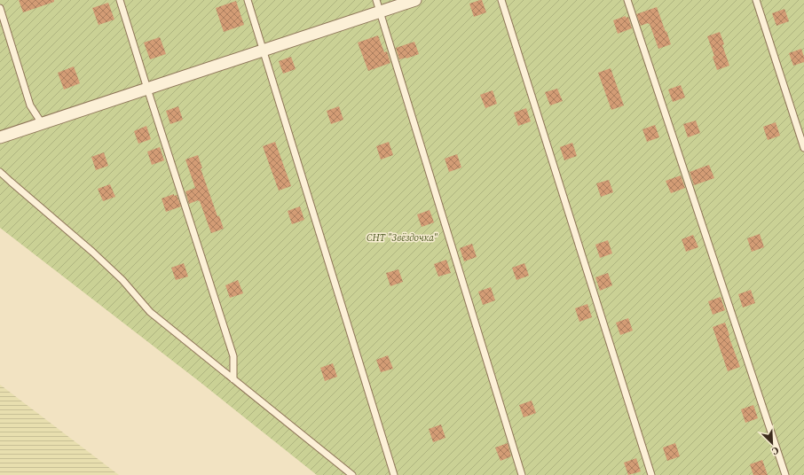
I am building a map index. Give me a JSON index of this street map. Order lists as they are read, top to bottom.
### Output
{
  "parks": ["СНТ \"Звёздочка\""],
  "north": "bottom right"
}
